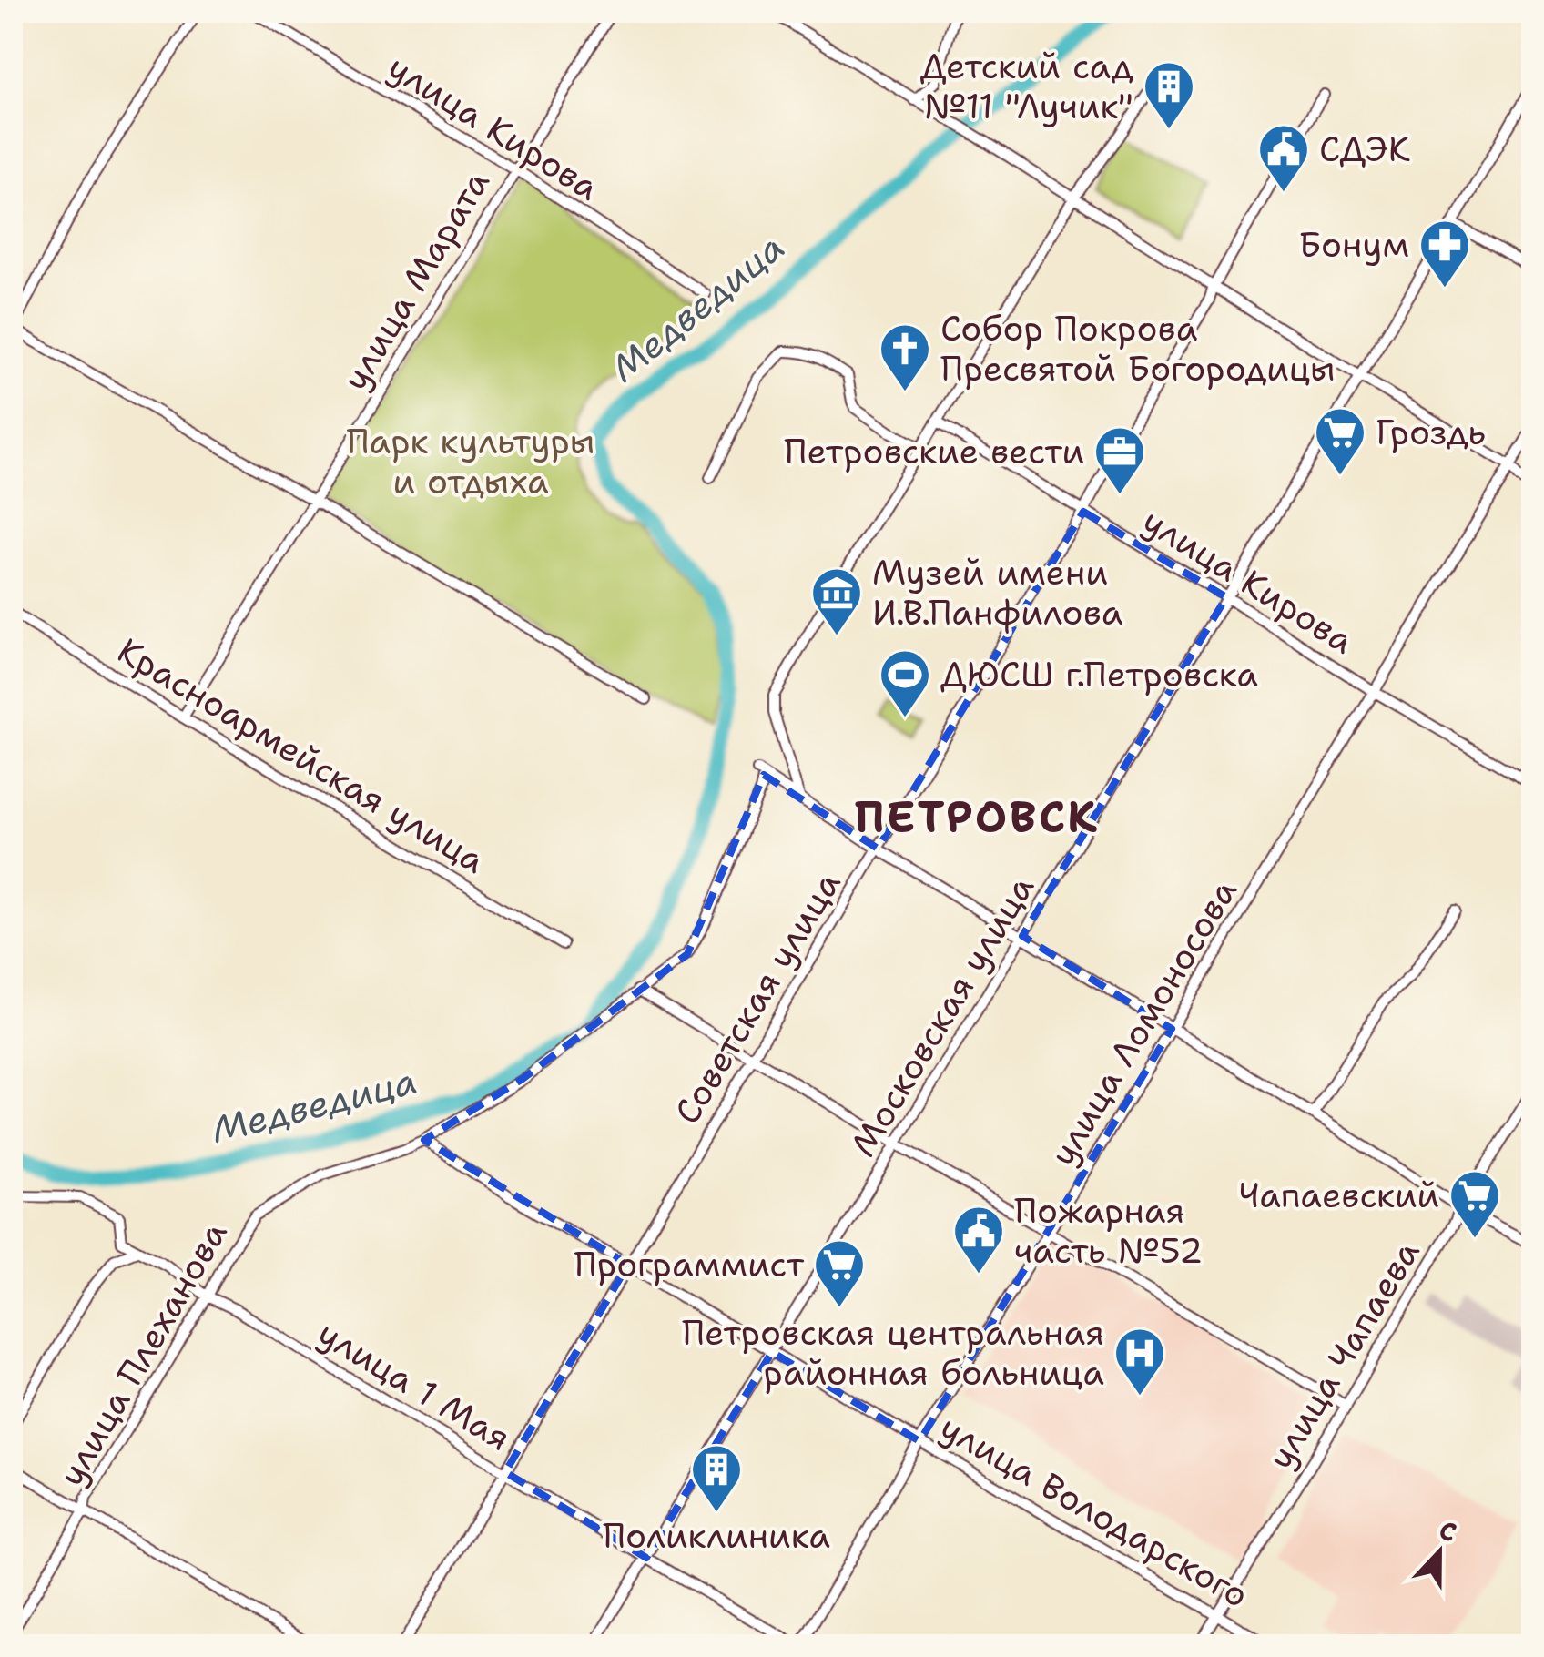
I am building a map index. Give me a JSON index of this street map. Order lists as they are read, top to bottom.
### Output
{
  "streets": {
    "street": [
      "улица Кирова",
      "улица Марата",
      "Красноармейская улица",
      "Советская улица",
      "Московская улица",
      "улица Ломоносова",
      "улица Плеханова",
      "улица Чапаева",
      "улица 1 Мая",
      "улица Володарского"
    ]
  },
  "crossings": [
    ["улица Кирова", "улица Марата"],
    ["улица Кирова", "Советская улица"],
    ["улица Кирова", "Московская улица"],
    ["улица Кирова", "улица Ломоносова"],
    ["улица Марата", "Красноармейская улица"],
    ["Советская улица", "улица 1 Мая"],
    ["Советская улица", "улица Володарского"],
    ["Московская улица", "улица 1 Мая"],
    ["Московская улица", "улица Володарского"],
    ["улица Ломоносова", "улица 1 Мая"],
    ["улица Ломоносова", "улица Володарского"],
    ["улица Плеханова", "улица 1 Мая"],
    ["улица Плеханова", "улица Володарского"],
    ["улица Чапаева", "улица Володарского"]
  ],
  "districts": ["ПЕТРОВСК"],
  "water": ["Медведица"],
  "parks": ["Парк культуры и отдыха"],
  "places": {
    "building": ["Детский сад №11 \"Лучик\"", "Поликлиника"],
    "public building": ["СДЭК", "Пожарная часть №52"],
    "pharmacy": ["Бонум"],
    "church": ["Собор Покрова Пресвятой Богородицы"],
    "supermarket": ["Гроздь", "Чапаевский", "Программист"],
    "office": ["Петровские вести"],
    "museum": ["Музей имени И.В.Панфилова"],
    "sports": ["ДЮСШ г.Петровска"],
    "hospital": ["Петровская центральная районная больница"]
  },
  "north": "top"
}
